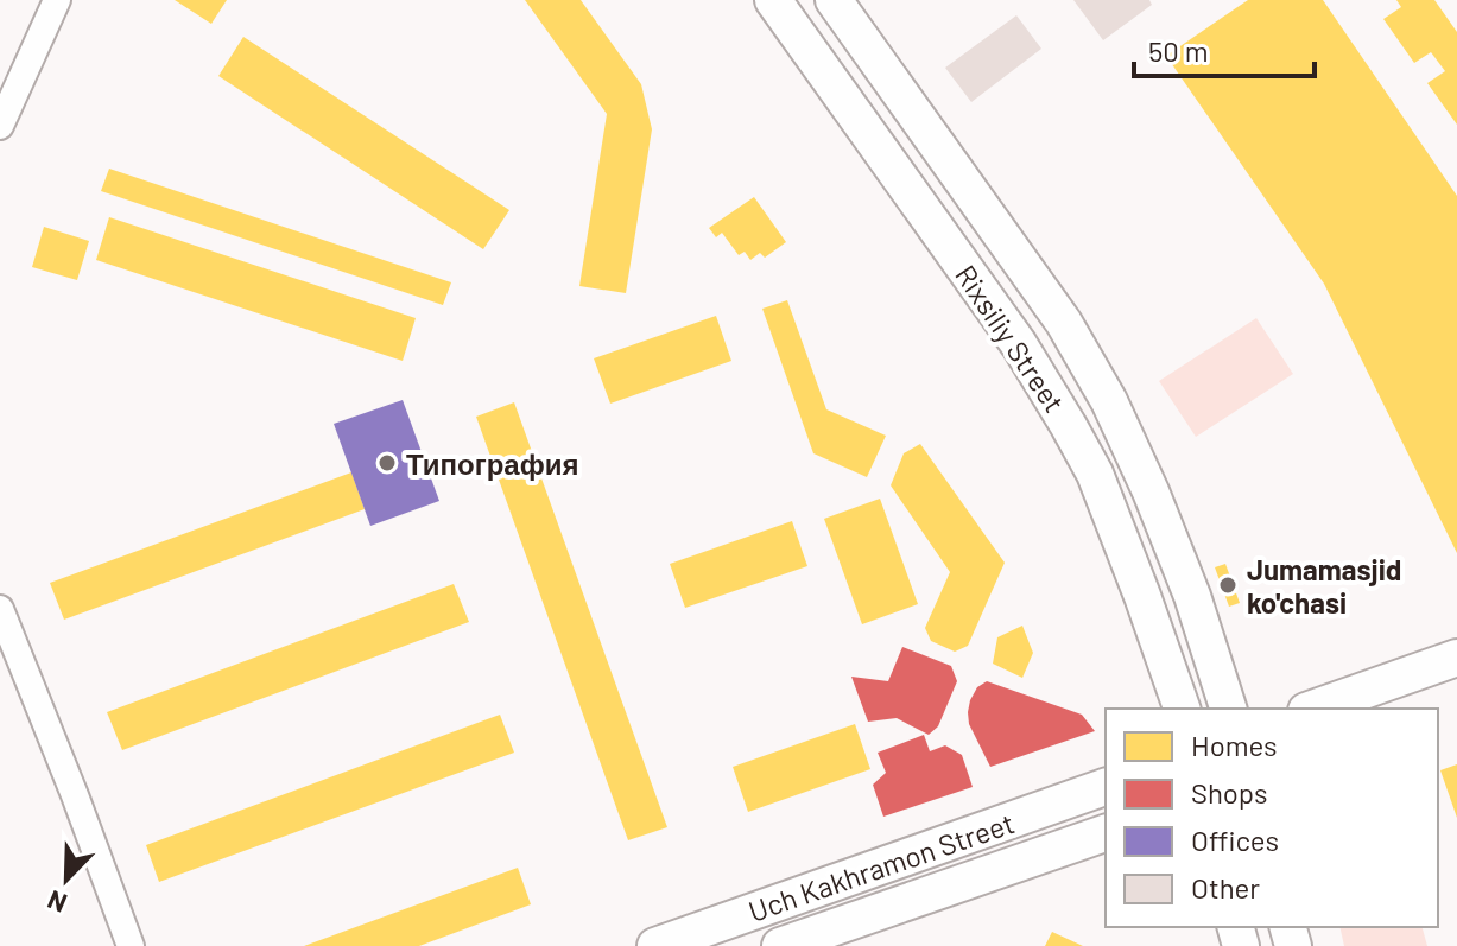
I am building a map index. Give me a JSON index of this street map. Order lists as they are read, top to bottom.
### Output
{
  "streets": {
    "main road": ["Rixsiliy Street", "Uch Kakhramon Street"]
  },
  "places": ["Типография", "Jumamasjid ko'chasi"],
  "legend": [
    "Homes",
    "Shops",
    "Offices",
    "Other"
  ],
  "scale_bar": "50 m",
  "north": "bottom left"
}
